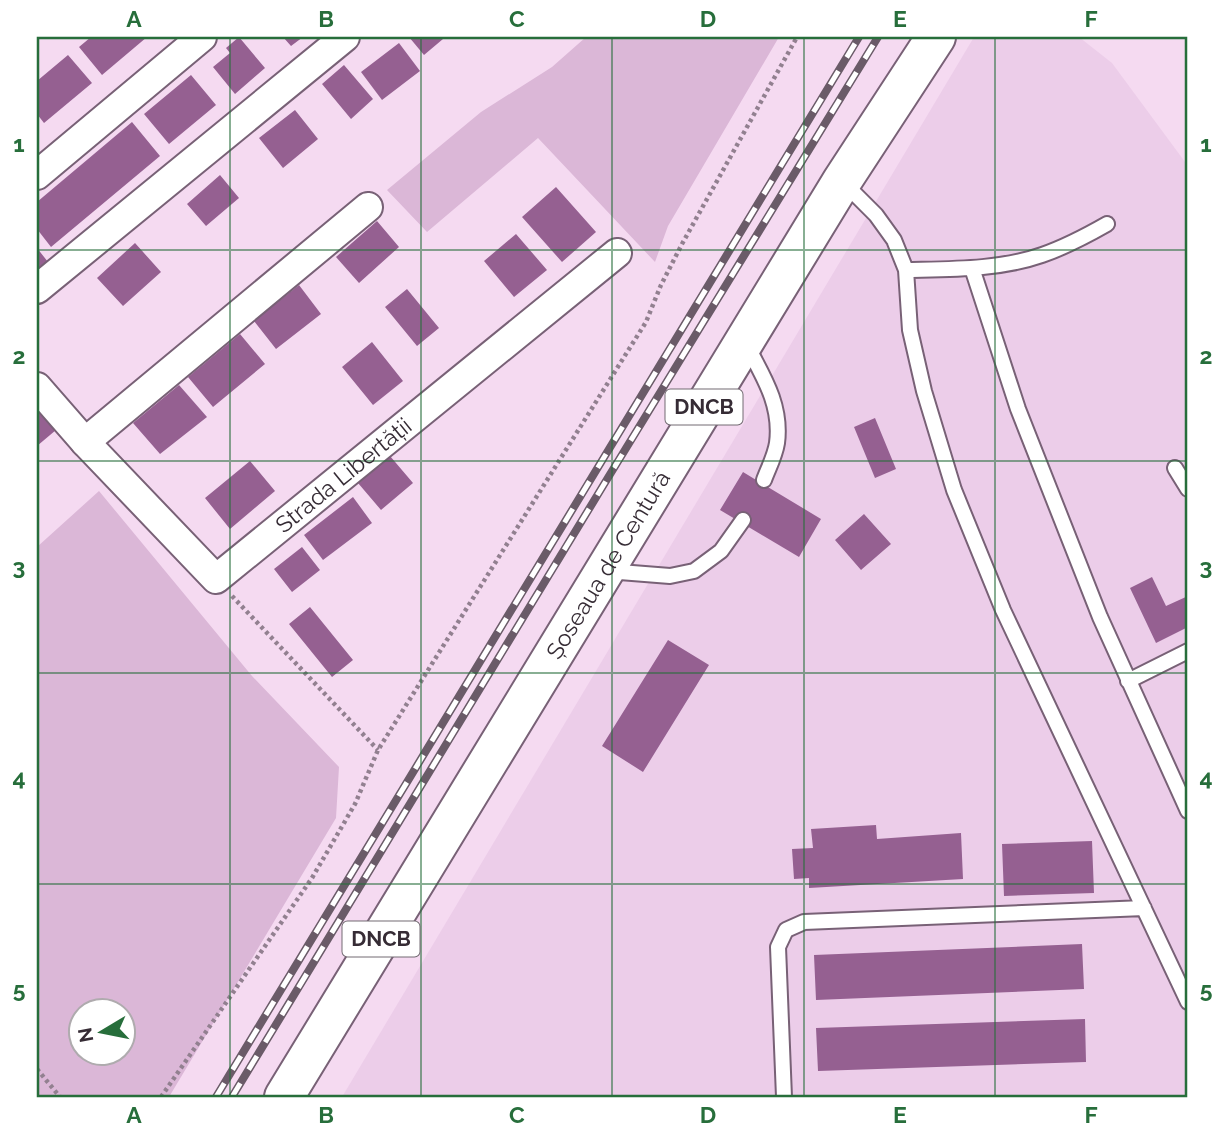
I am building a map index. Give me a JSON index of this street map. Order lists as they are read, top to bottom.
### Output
{
  "streets": {
    "main road": ["DNCB", "Șoseaua de Centură"],
    "street": ["Strada Libertății"]
  },
  "north": "left",
  "grid": {
    "columns": [
      "A",
      "B",
      "C",
      "D",
      "E",
      "F"
    ],
    "rows": [
      "1",
      "2",
      "3",
      "4",
      "5"
    ]
  }
}
